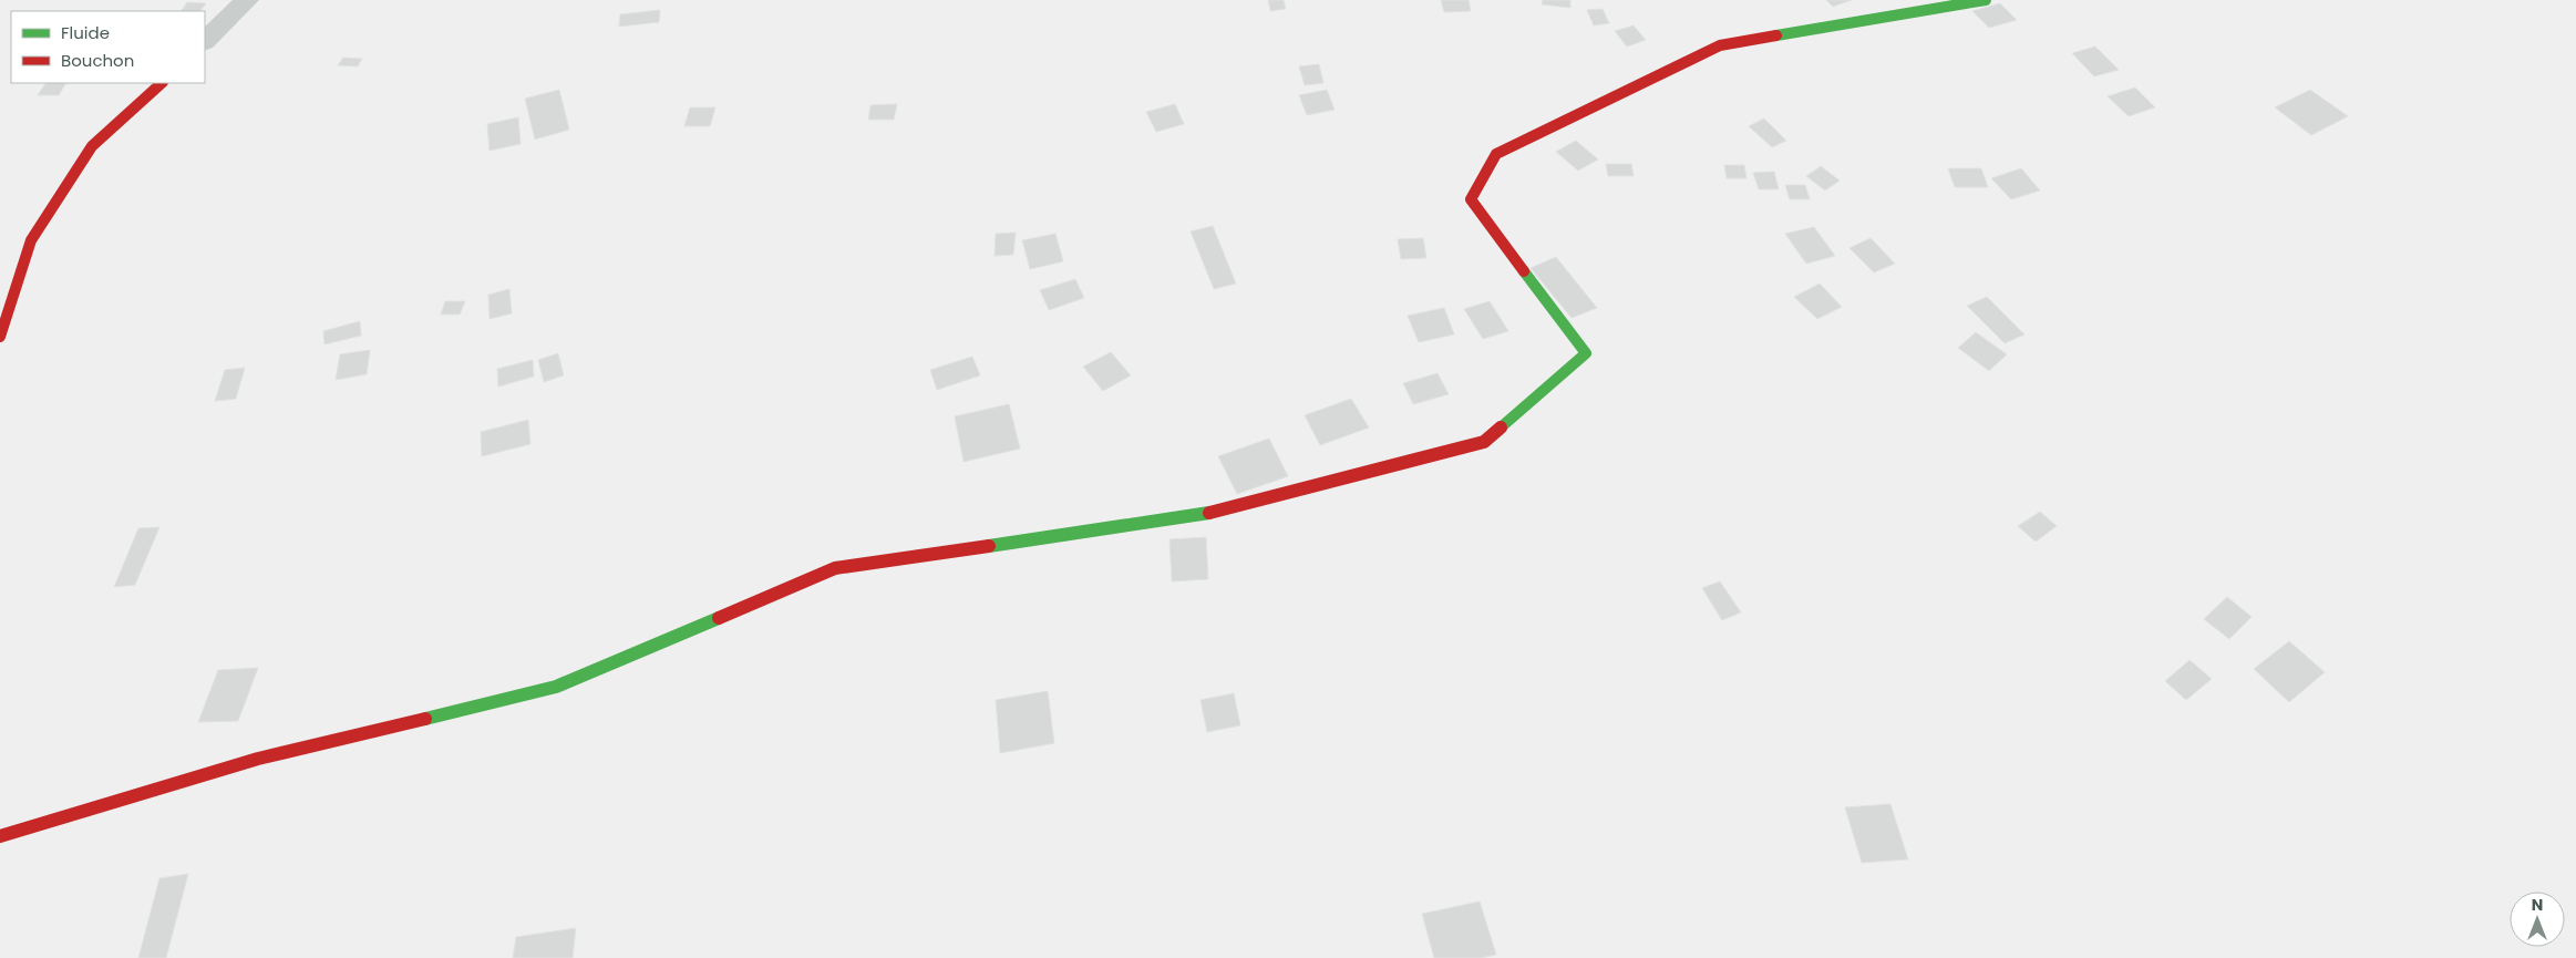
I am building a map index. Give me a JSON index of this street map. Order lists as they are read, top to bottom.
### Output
{
  "legend": ["Fluide", "Bouchon"],
  "north": "top"
}
